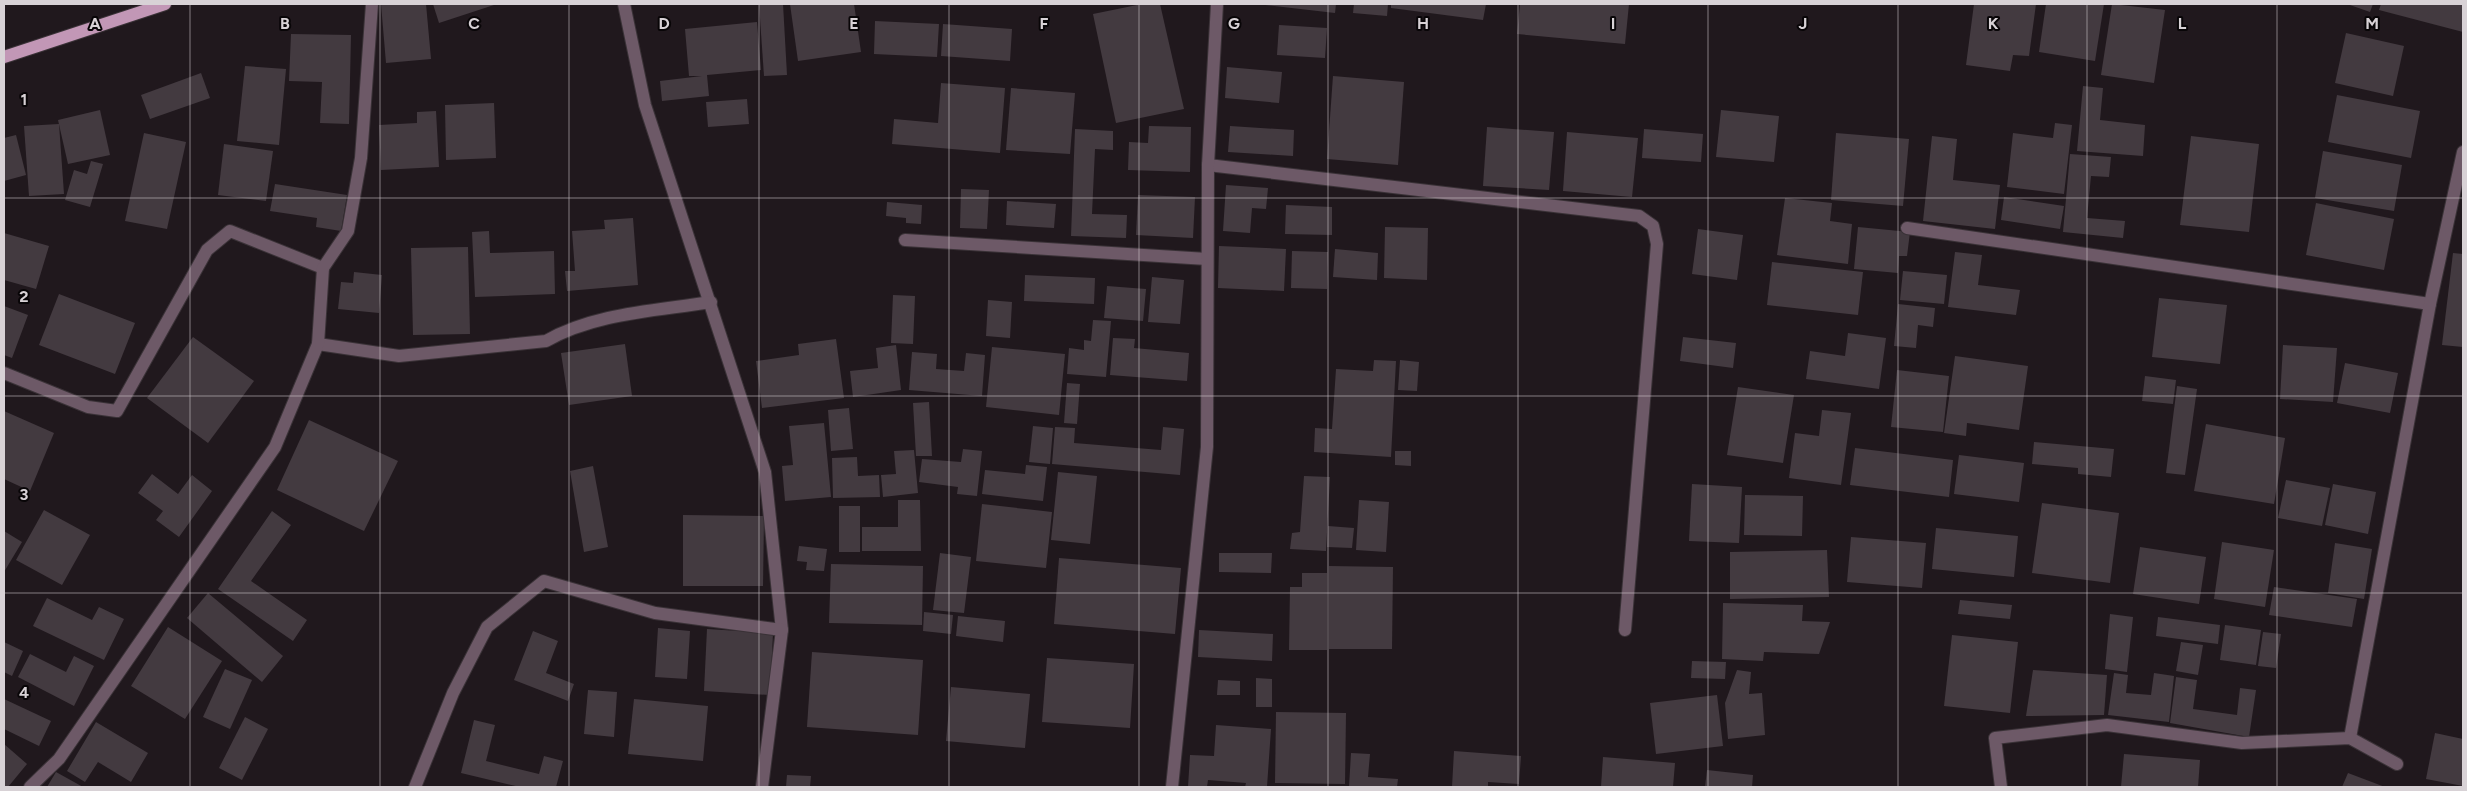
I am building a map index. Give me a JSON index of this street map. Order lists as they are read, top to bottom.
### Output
{
  "grid": {
    "columns": [
      "A",
      "B",
      "C",
      "D",
      "E",
      "F",
      "G",
      "H",
      "I",
      "J",
      "K",
      "L",
      "M"
    ],
    "rows": [
      "1",
      "2",
      "3",
      "4"
    ]
  }
}
